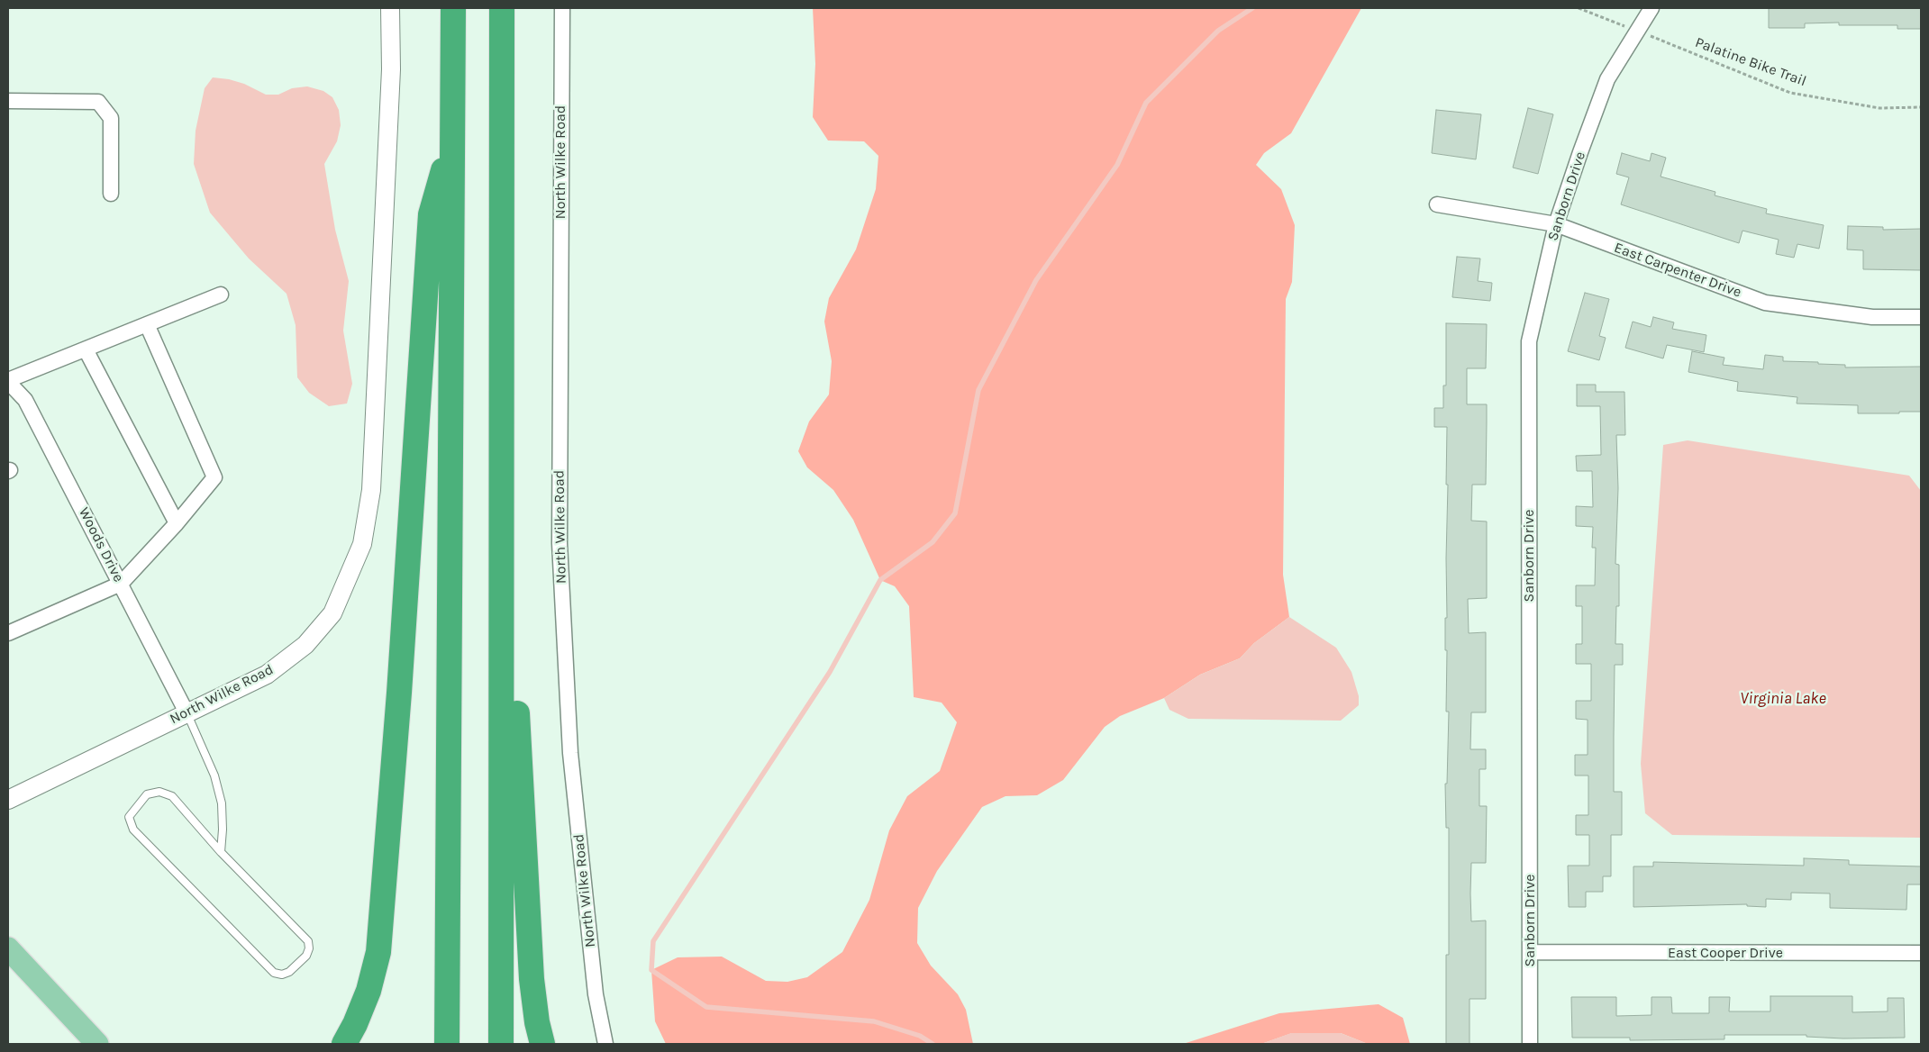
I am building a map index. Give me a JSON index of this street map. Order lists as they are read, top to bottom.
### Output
{
  "streets": {
    "street": [
      "North Wilke Road",
      "Sanborn Drive",
      "East Carpenter Drive",
      "Woods Drive",
      "East Cooper Drive"
    ],
    "path": ["Palatine Bike Trail"]
  },
  "crossings": [
    ["Palatine Bike Trail", "Sanborn Drive"],
    ["North Wilke Road", "Woods Drive"],
    ["Sanborn Drive", "East Carpenter Drive"],
    ["Sanborn Drive", "East Cooper Drive"]
  ],
  "water": ["Virginia Lake"]
}
